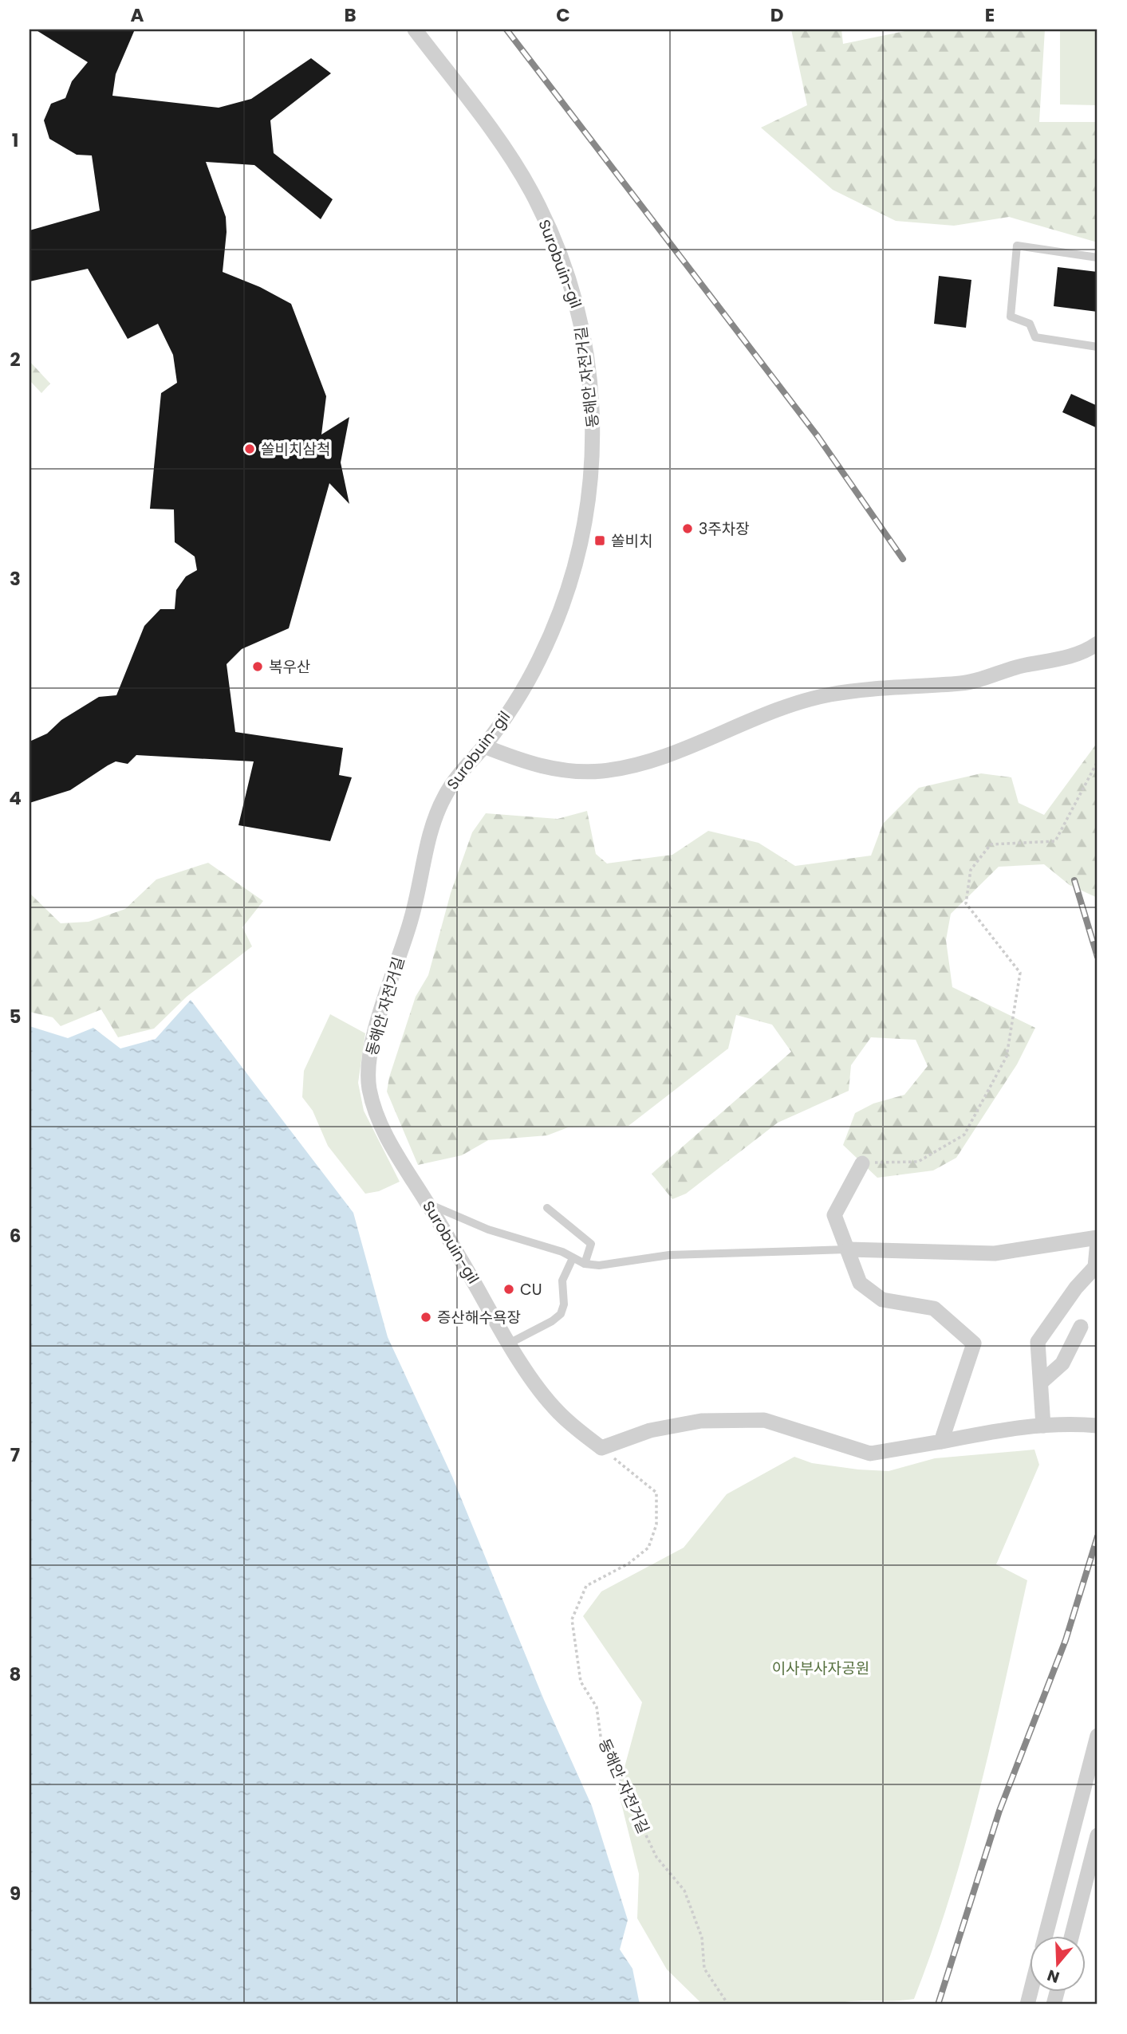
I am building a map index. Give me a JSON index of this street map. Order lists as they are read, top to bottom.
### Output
{
  "streets": {
    "street": ["Surobuin-gil"],
    "path": ["동해안 자전거길"]
  },
  "crossings": [
    ["Surobuin-gil", "동해안 자전거길"]
  ],
  "parks": ["이사부사자공원"],
  "places": {
    "other": [
      "쏠비치삼척",
      "3주차장",
      "복우산",
      "CU",
      "증산해수욕장"
    ],
    "transit": ["쏠비치"]
  },
  "north": "bottom",
  "grid": {
    "columns": [
      "A",
      "B",
      "C",
      "D",
      "E"
    ],
    "rows": [
      "1",
      "2",
      "3",
      "4",
      "5",
      "6",
      "7",
      "8",
      "9"
    ]
  }
}
